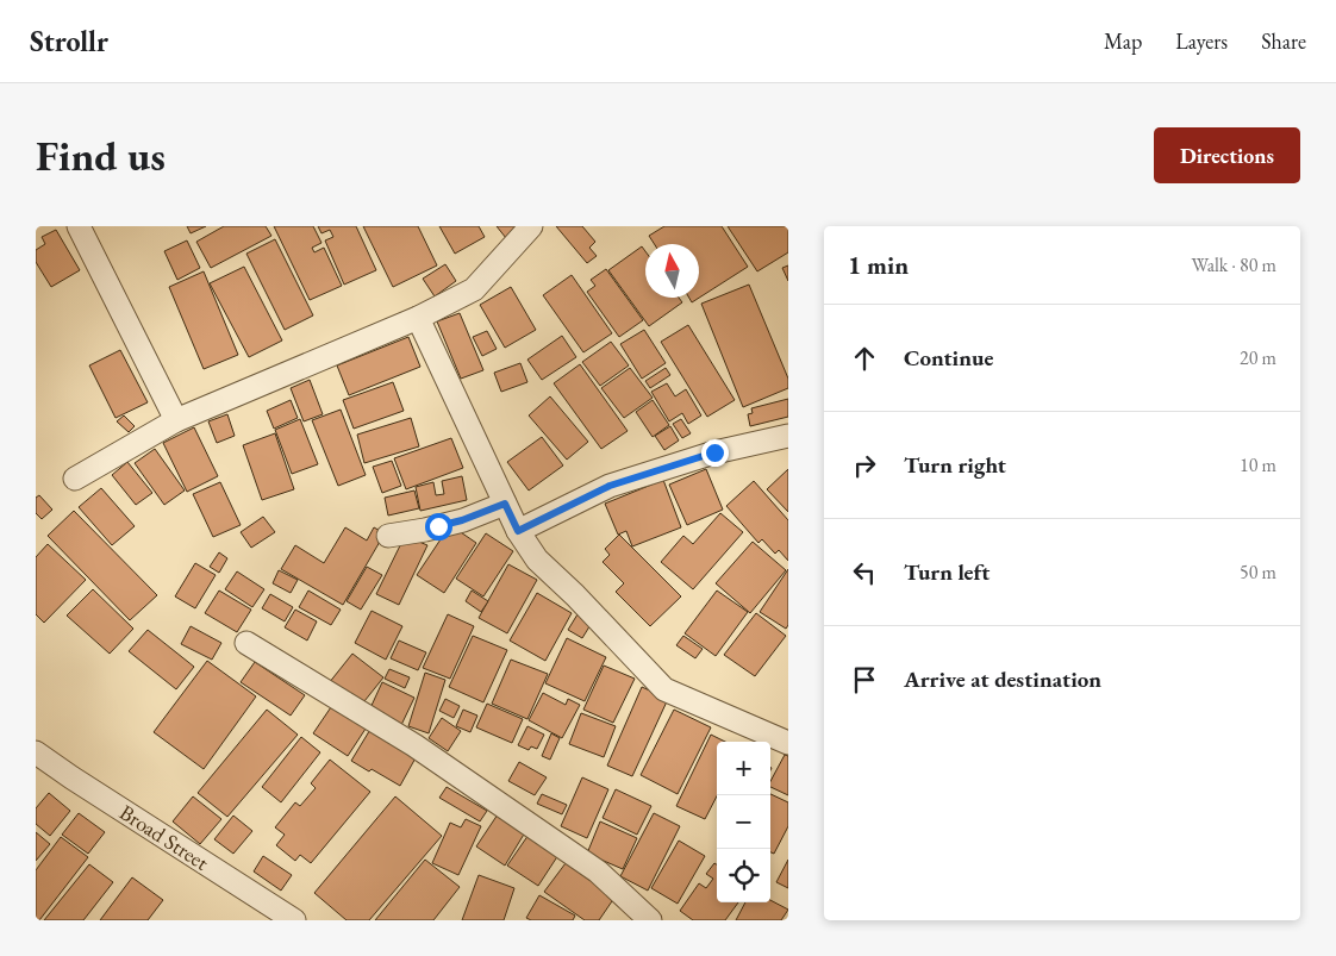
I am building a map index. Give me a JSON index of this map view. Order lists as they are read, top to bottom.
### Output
{
  "streets": {
    "street": ["Broad Street"]
  },
  "north": "top",
  "page": {
    "header": "Strollr",
    "nav": ["Map", "Layers", "Share"],
    "buttons": "Directions",
    "title": "Find us",
    "heading": ["1 min", "Walk · 80 m"],
    "list": [
      ["Continue", "20 m"],
      ["Turn right", "10 m"],
      ["Turn left", "50 m"],
      "Arrive at destination"
    ],
    "map_buttons": ["+", "−"]
  }
}
